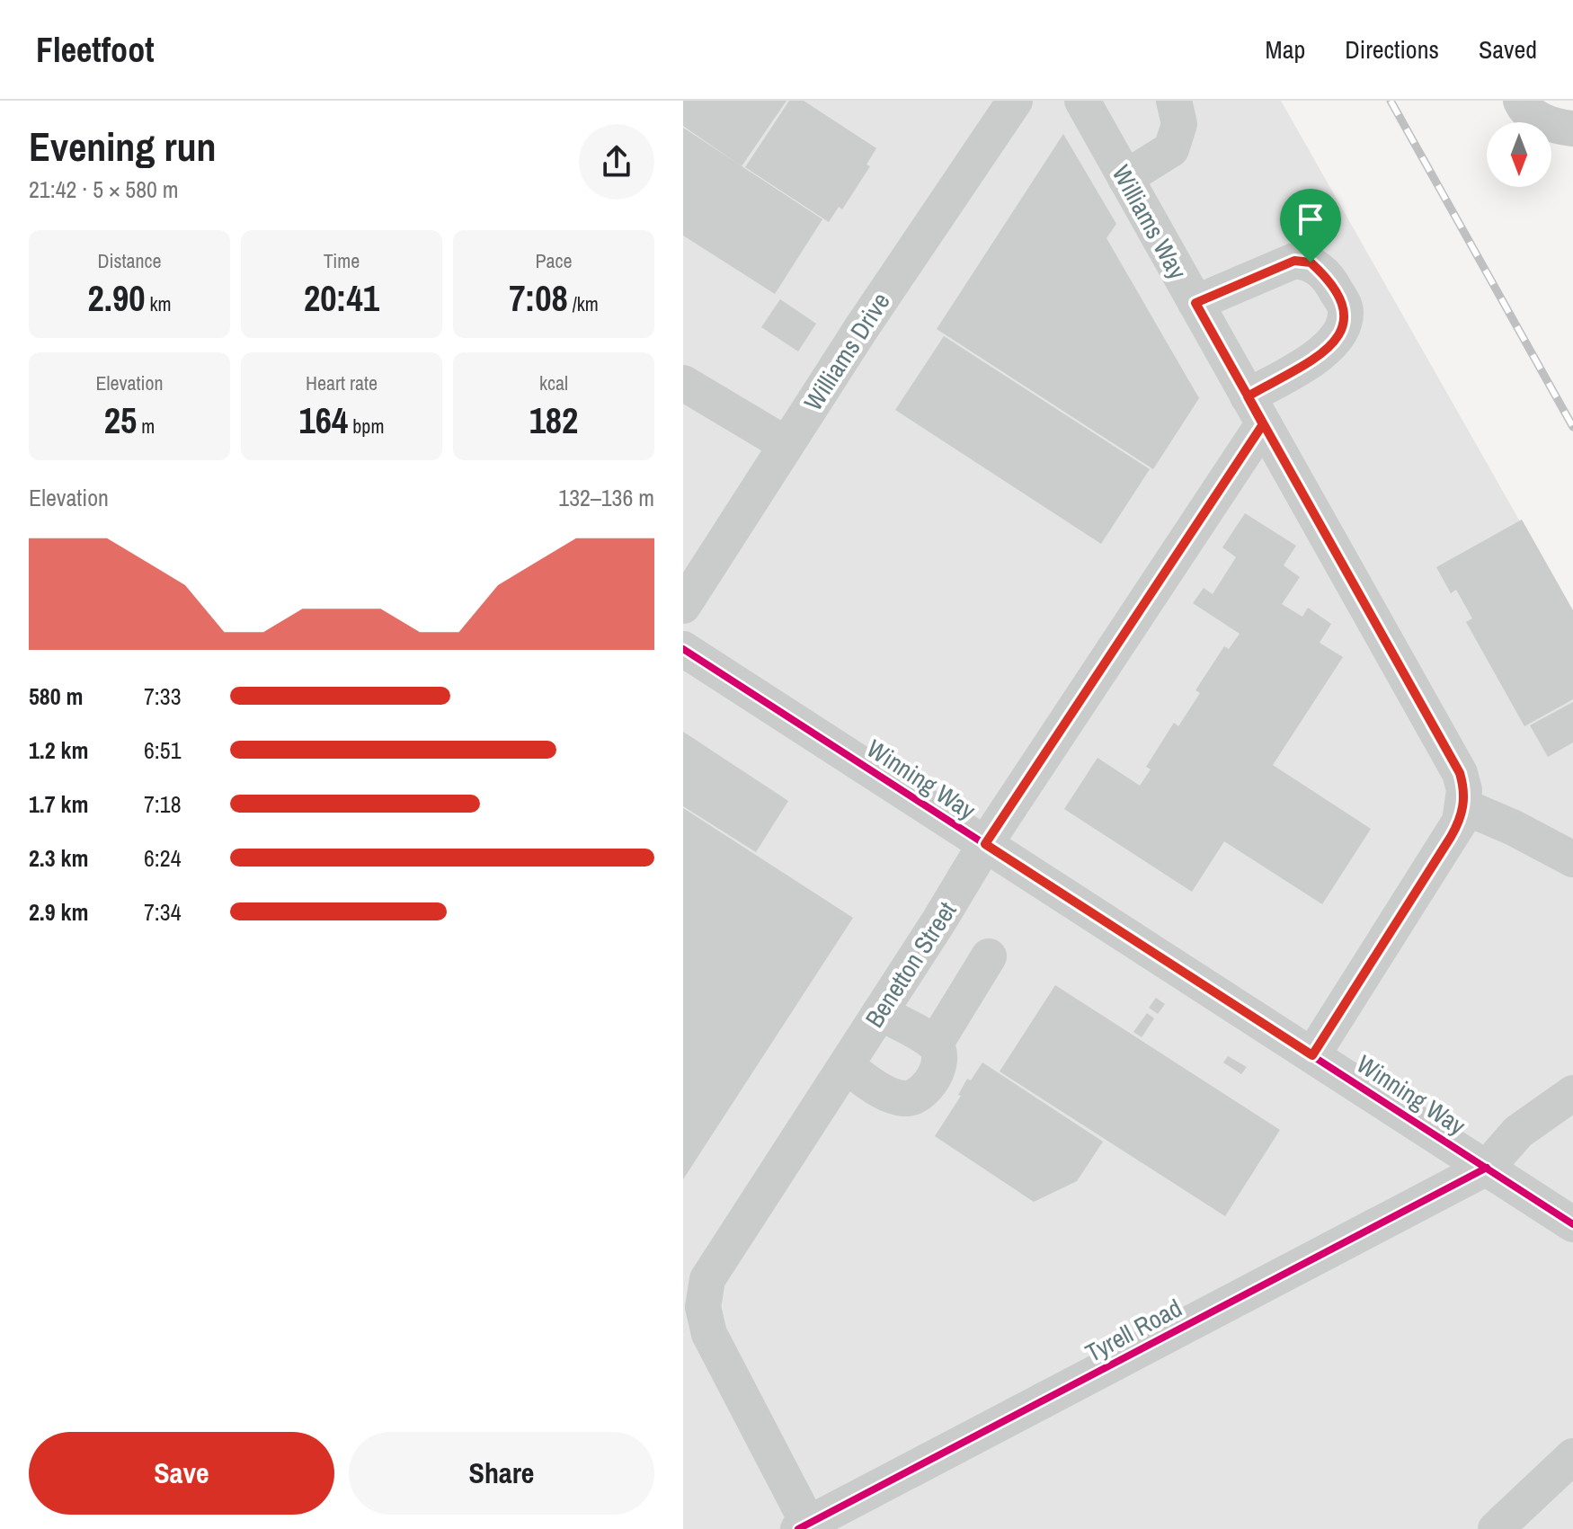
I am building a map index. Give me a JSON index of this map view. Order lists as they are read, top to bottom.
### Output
{
  "streets": {
    "street": [
      "Williams Way",
      "Williams Drive",
      "Winning Way",
      "Benetton Street",
      "Tyrell Road"
    ]
  },
  "crossings": [
    ["Williams Way", "Benetton Street"],
    ["Winning Way", "Benetton Street"],
    ["Winning Way", "Tyrell Road"],
    ["Benetton Street", "Tyrell Road"]
  ],
  "north": "bottom",
  "page": {
    "header": "Fleetfoot",
    "nav": ["Map", "Directions", "Saved"],
    "heading": ["Evening run", "21:42 · 5 × 580 m"],
    "stats": [
      ["Distance", "2.90 km"],
      ["Time", "20:41"],
      ["Pace", "7:08 /km"],
      ["Elevation", "25 m"],
      ["Heart rate", "164 bpm"],
      ["kcal", "182"]
    ],
    "chart": ["Elevation", "132–136 m"],
    "list": [
      {
        "name": "580 m",
        "note": "7:33"
      },
      {
        "name": "1.2 km",
        "note": "6:51"
      },
      {
        "name": "1.7 km",
        "note": "7:18"
      },
      {
        "name": "2.3 km",
        "note": "6:24"
      },
      {
        "name": "2.9 km",
        "note": "7:34"
      }
    ],
    "buttons": ["Save", "Share"]
  }
}
